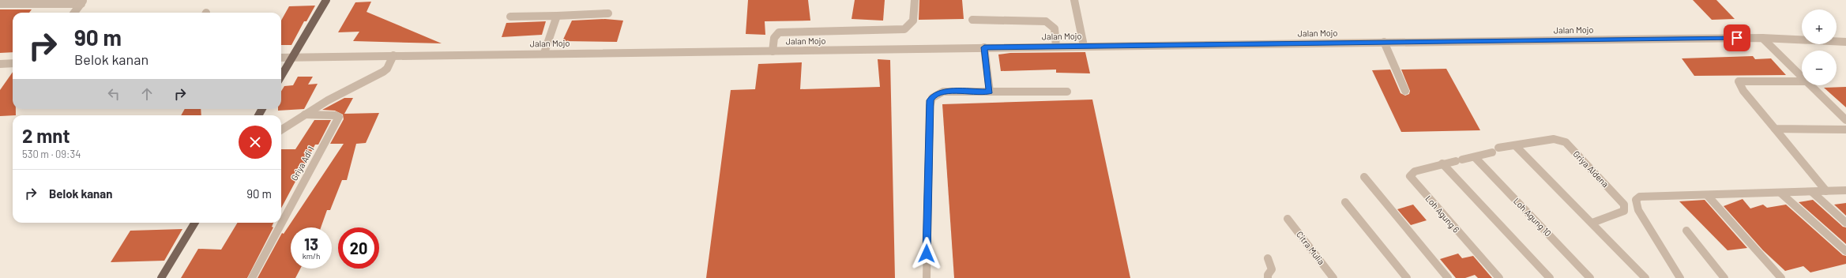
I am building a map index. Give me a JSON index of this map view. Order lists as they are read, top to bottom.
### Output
{
  "streets": {
    "street": [
      "Jalan Mojo",
      "Griya Adi 1",
      "Griya Aldena",
      "Loh Agung 6",
      "Loh Agung 10",
      "Citra Mulia"
    ]
  },
  "crossings": [
    ["Griya Aldena", "Loh Agung 6"],
    ["Griya Aldena", "Loh Agung 10"],
    ["Loh Agung 6", "Loh Agung 10"]
  ],
  "page": {
    "map_buttons": ["+", "−"],
    "turn": ["90 m", "Belok kanan"],
    "heading": ["2 mnt", "530 m · 09:34"],
    "list": [
      {
        "name": "Belok kanan",
        "value": "90 m"
      }
    ],
    "speed": "13 km/h",
    "limit": "20"
  }
}
